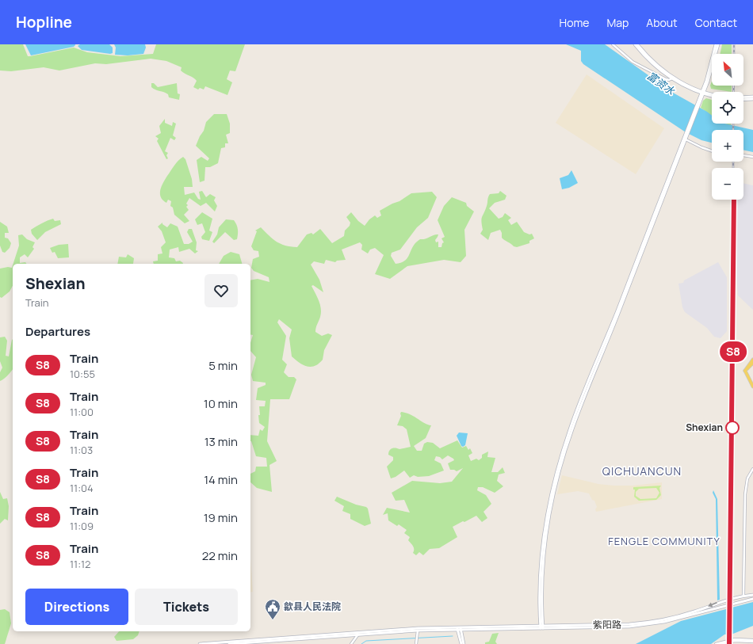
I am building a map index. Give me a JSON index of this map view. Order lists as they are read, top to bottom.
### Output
{
  "streets": {
    "main road": ["紫阳路"]
  },
  "districts": ["QICHUANCUN", "FENGLE COMMUNITY"],
  "water": ["富资水"],
  "places": {
    "other": ["Shexian"],
    "public building": ["歙县人民法院"]
  },
  "north": "top left",
  "page": {
    "header": "Hopline",
    "nav": [
      "Home",
      "Map",
      "About",
      "Contact"
    ],
    "on_map": "S8",
    "map_buttons": ["+", "−"],
    "heading": [
      ["Shexian", "Train"],
      "Departures"
    ],
    "list": [
      {
        "mark": "S8",
        "name": "Train",
        "note": "10:55",
        "value": "5 min"
      },
      {
        "mark": "S8",
        "name": "Train",
        "note": "11:00",
        "value": "10 min"
      },
      {
        "mark": "S8",
        "name": "Train",
        "note": "11:03",
        "value": "13 min"
      },
      {
        "mark": "S8",
        "name": "Train",
        "note": "11:04",
        "value": "14 min"
      },
      {
        "mark": "S8",
        "name": "Train",
        "note": "11:09",
        "value": "19 min"
      },
      {
        "mark": "S8",
        "name": "Train",
        "note": "11:12",
        "value": "22 min"
      }
    ],
    "buttons": ["Directions", "Tickets"]
  }
}
